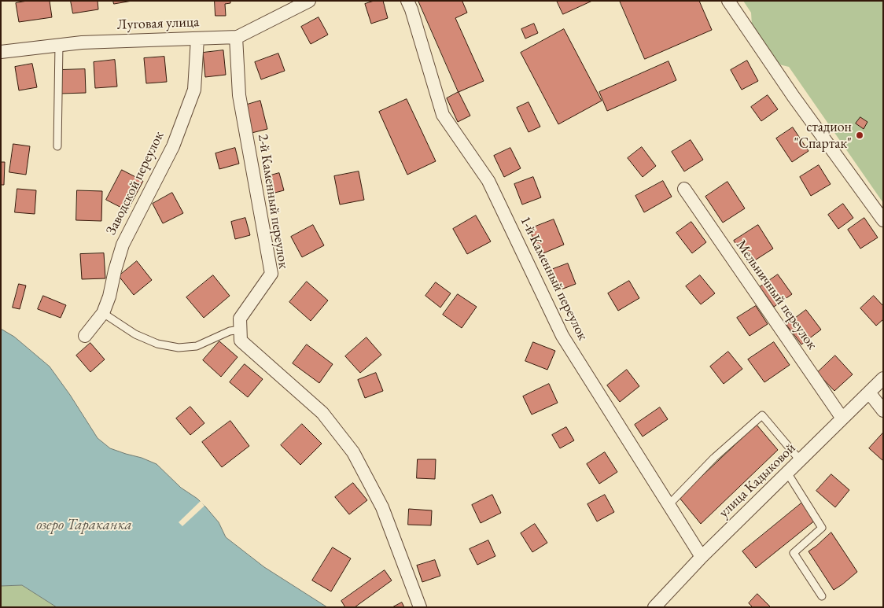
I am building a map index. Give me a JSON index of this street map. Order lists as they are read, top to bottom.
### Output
{
  "streets": {
    "street": [
      "Луговая улица",
      "Заводской переулок",
      "2-й Каменный переулок",
      "1-й Каменный переулок",
      "Мельничный переулок",
      "улица Кадыковой"
    ]
  },
  "crossings": [
    ["Луговая улица", "Заводской переулок"],
    ["Луговая улица", "2-й Каменный переулок"],
    ["1-й Каменный переулок", "улица Кадыковой"],
    ["Мельничный переулок", "улица Кадыковой"]
  ],
  "water": ["озеро Тараканка"],
  "places": ["стадион \"Спартак\""]
}
